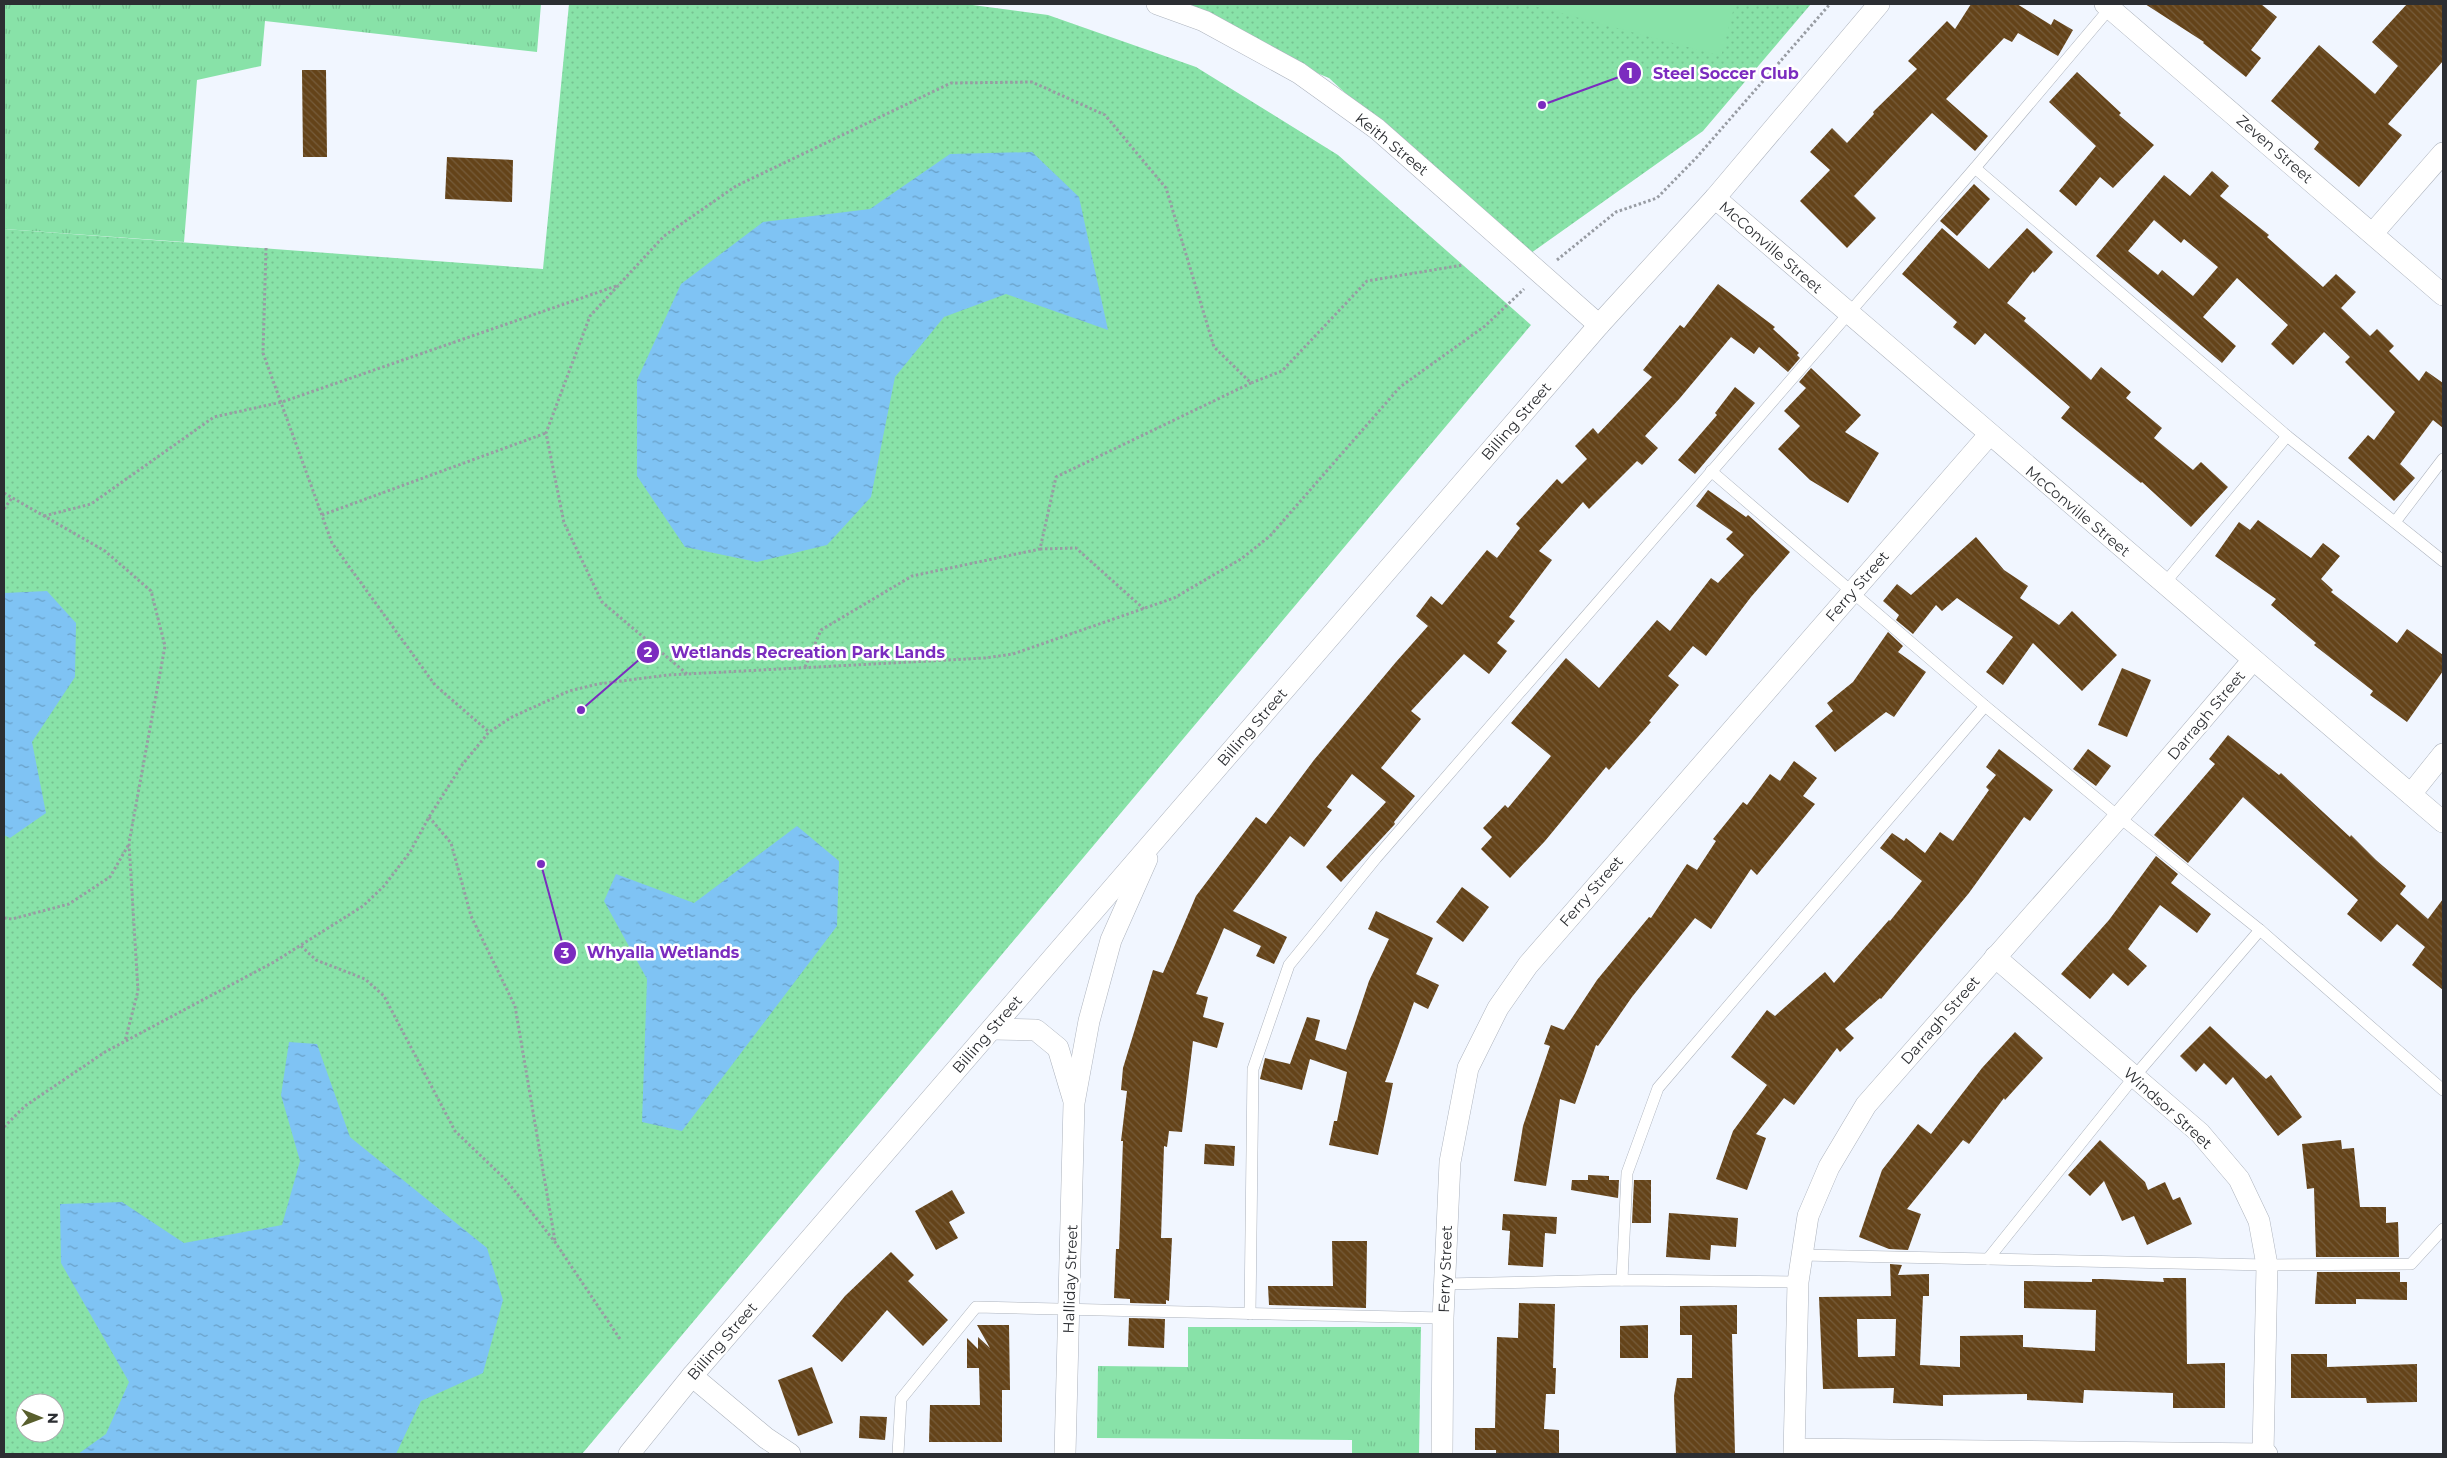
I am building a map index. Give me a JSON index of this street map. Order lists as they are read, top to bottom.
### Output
{
  "streets": {
    "street": [
      "Keith Street",
      "Zeven Street",
      "McConville Street",
      "Billing Street",
      "Ferry Street",
      "Darragh Street",
      "Windsor Street",
      "Halliday Street"
    ]
  },
  "crossings": [
    ["Keith Street", "Billing Street"],
    ["McConville Street", "Billing Street"],
    ["McConville Street", "Ferry Street"],
    ["McConville Street", "Darragh Street"],
    ["Billing Street", "Halliday Street"],
    ["Darragh Street", "Windsor Street"]
  ],
  "places": ["Steel Soccer Club", "Wetlands Recreation Park Lands", "Whyalla Wetlands"],
  "north": "right"
}
